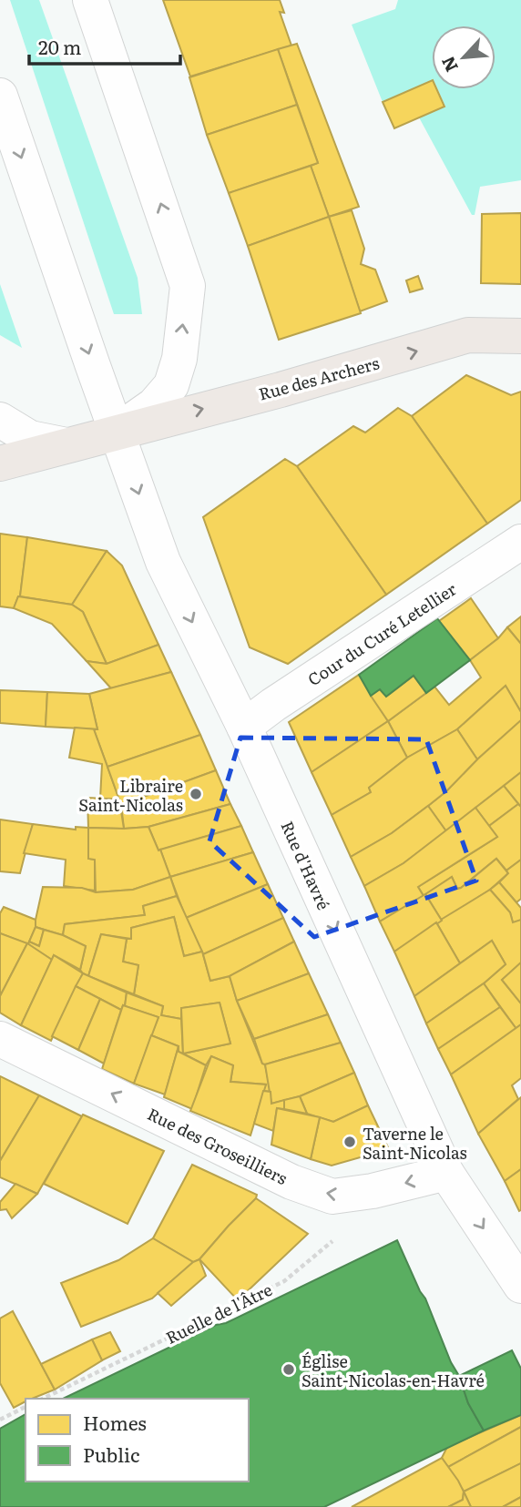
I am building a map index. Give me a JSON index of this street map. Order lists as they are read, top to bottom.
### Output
{
  "streets": {
    "main road": ["Rue des Archers"],
    "street": ["Cour du Curé Letellier", "Rue d'Havré", "Rue des Groseilliers"],
    "path": ["Ruelle de l'Âtre"]
  },
  "crossings": [
    ["Rue des Archers", "Rue d'Havré"],
    ["Cour du Curé Letellier", "Rue d'Havré"],
    ["Rue d'Havré", "Rue des Groseilliers"],
    ["Rue des Groseilliers", "Ruelle de l'Âtre"]
  ],
  "one_way": ["Rue des Archers", "Rue d'Havré", "Rue des Groseilliers"],
  "places": ["Libraire Saint-Nicolas", "Taverne le Saint-Nicolas", "Église Saint-Nicolas-en-Havré"],
  "legend": ["Homes", "Public"],
  "scale_bar": "20 m",
  "north": "bottom left"
}
